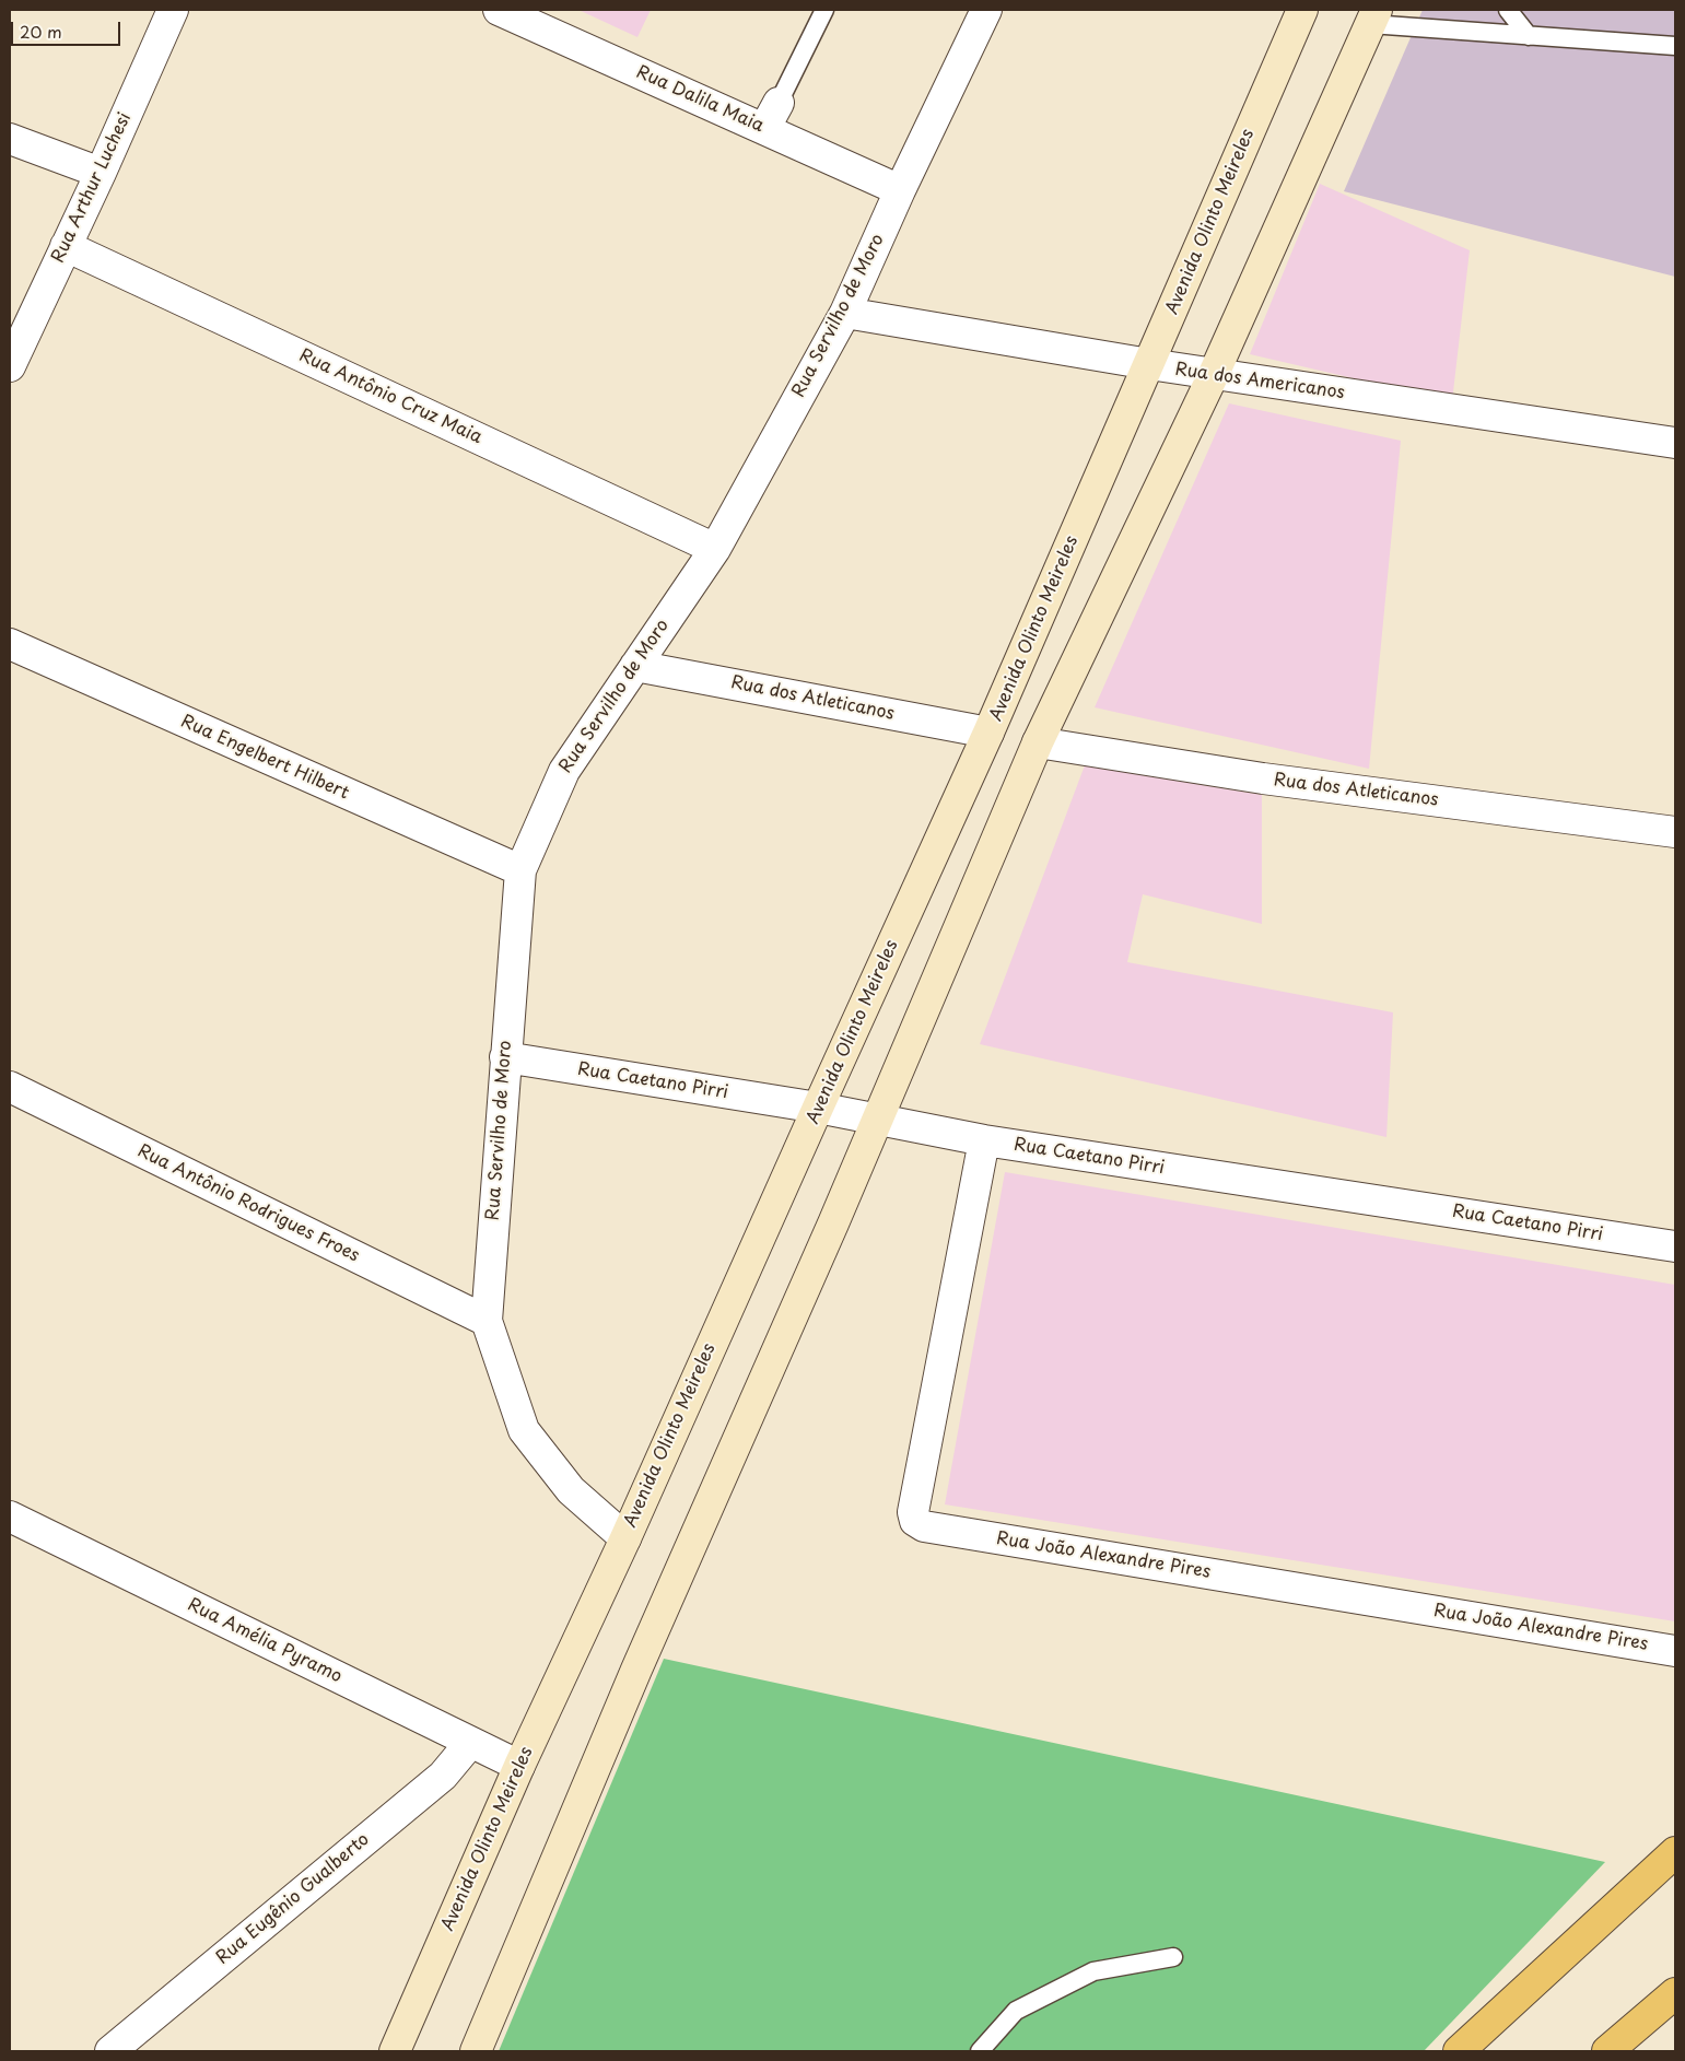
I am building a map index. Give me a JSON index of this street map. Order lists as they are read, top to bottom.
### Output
{
  "streets": {
    "main road": ["Avenida Olinto Meireles"],
    "street": [
      "Rua Dalila Maia",
      "Rua Arthur Luchesi",
      "Rua Servilho de Moro",
      "Rua dos Americanos",
      "Rua Antônio Cruz Maia",
      "Rua dos Atleticanos",
      "Rua Engelbert Hilbert",
      "Rua Caetano Pirri",
      "Rua Antônio Rodrigues Froes",
      "Rua João Alexandre Pires",
      "Rua Amélia Pyramo",
      "Rua Eugênio Gualberto"
    ]
  },
  "crossings": [
    ["Rua Dalila Maia", "Rua Servilho de Moro"],
    ["Rua Arthur Luchesi", "Rua Antônio Cruz Maia"],
    ["Avenida Olinto Meireles", "Rua Servilho de Moro"],
    ["Avenida Olinto Meireles", "Rua dos Americanos"],
    ["Avenida Olinto Meireles", "Rua dos Atleticanos"],
    ["Avenida Olinto Meireles", "Rua Caetano Pirri"],
    ["Avenida Olinto Meireles", "Rua Amélia Pyramo"],
    ["Rua Servilho de Moro", "Rua dos Americanos"],
    ["Rua Servilho de Moro", "Rua Antônio Cruz Maia"],
    ["Rua Servilho de Moro", "Rua dos Atleticanos"],
    ["Rua Servilho de Moro", "Rua Engelbert Hilbert"],
    ["Rua Servilho de Moro", "Rua Caetano Pirri"],
    ["Rua Servilho de Moro", "Rua Antônio Rodrigues Froes"],
    ["Rua Caetano Pirri", "Rua João Alexandre Pires"],
    ["Rua Amélia Pyramo", "Rua Eugênio Gualberto"]
  ],
  "scale_bar": "20 m"
}
